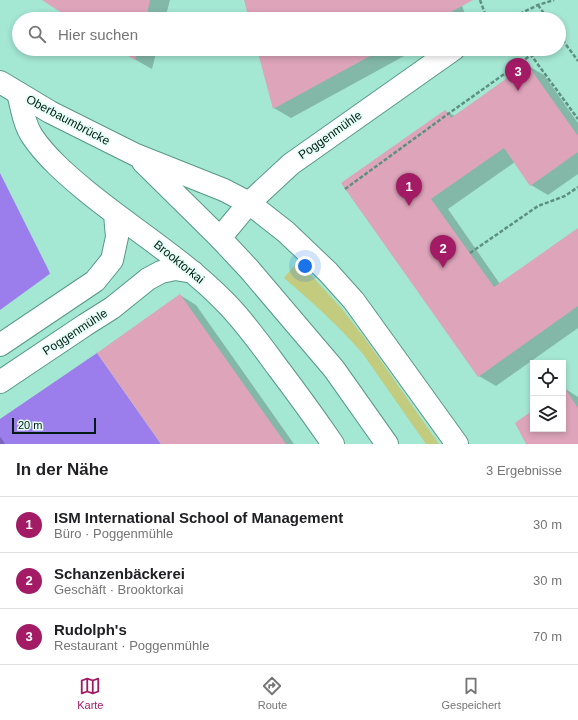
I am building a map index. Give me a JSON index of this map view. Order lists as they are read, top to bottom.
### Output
{
  "streets": {
    "street": ["Oberbaumbrücke", "Poggenmühle", "Brooktorkai"]
  },
  "crossings": [
    ["Oberbaumbrücke", "Poggenmühle"],
    ["Oberbaumbrücke", "Brooktorkai"],
    ["Poggenmühle", "Brooktorkai"]
  ],
  "scale_bar": "20 m",
  "page": {
    "search": "Hier suchen",
    "pins": ["3", "1", "2"],
    "scale": "20 m",
    "heading": ["In der Nähe", "3 Ergebnisse"],
    "list": [
      {
        "mark": "1",
        "name": "ISM International School of Management",
        "note": "Büro · Poggenmühle",
        "value": "30 m"
      },
      {
        "mark": "2",
        "name": "Schanzenbäckerei",
        "note": "Geschäft · Brooktorkai",
        "value": "30 m"
      },
      {
        "mark": "3",
        "name": "Rudolph's",
        "note": "Restaurant · Poggenmühle",
        "value": "70 m"
      }
    ],
    "nav": ["Karte", "Route", "Gespeichert"]
  }
}
